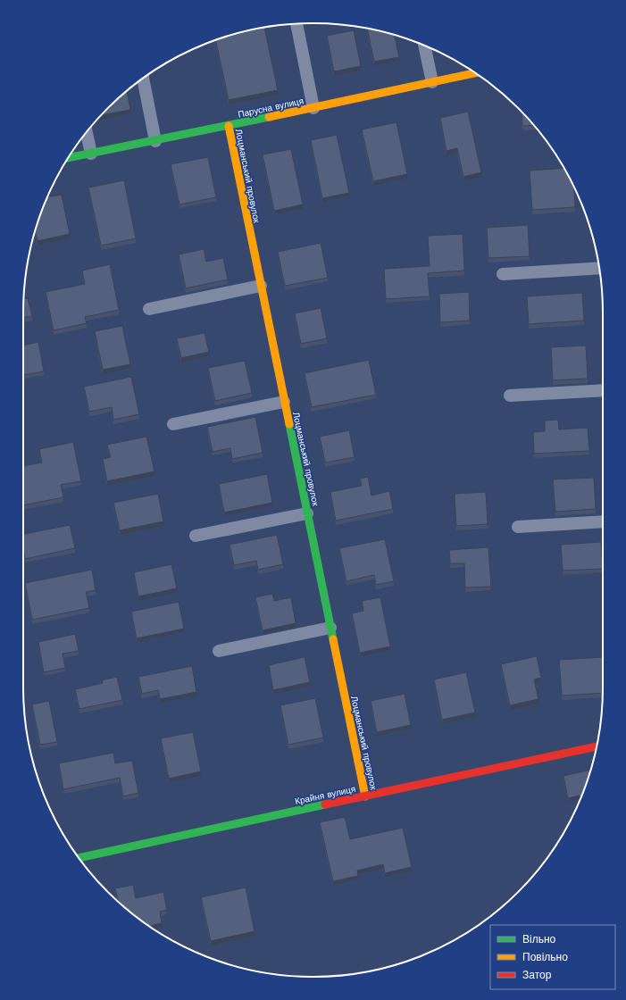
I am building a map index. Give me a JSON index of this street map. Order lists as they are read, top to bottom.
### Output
{
  "streets": {
    "street": ["Парусна вулиця", "Лоцманський провулок", "Крайня вулиця"]
  },
  "crossings": [
    ["Парусна вулиця", "Лоцманський провулок"],
    ["Лоцманський провулок", "Крайня вулиця"]
  ],
  "legend": ["Вільно", "Повільно", "Затор"]
}
